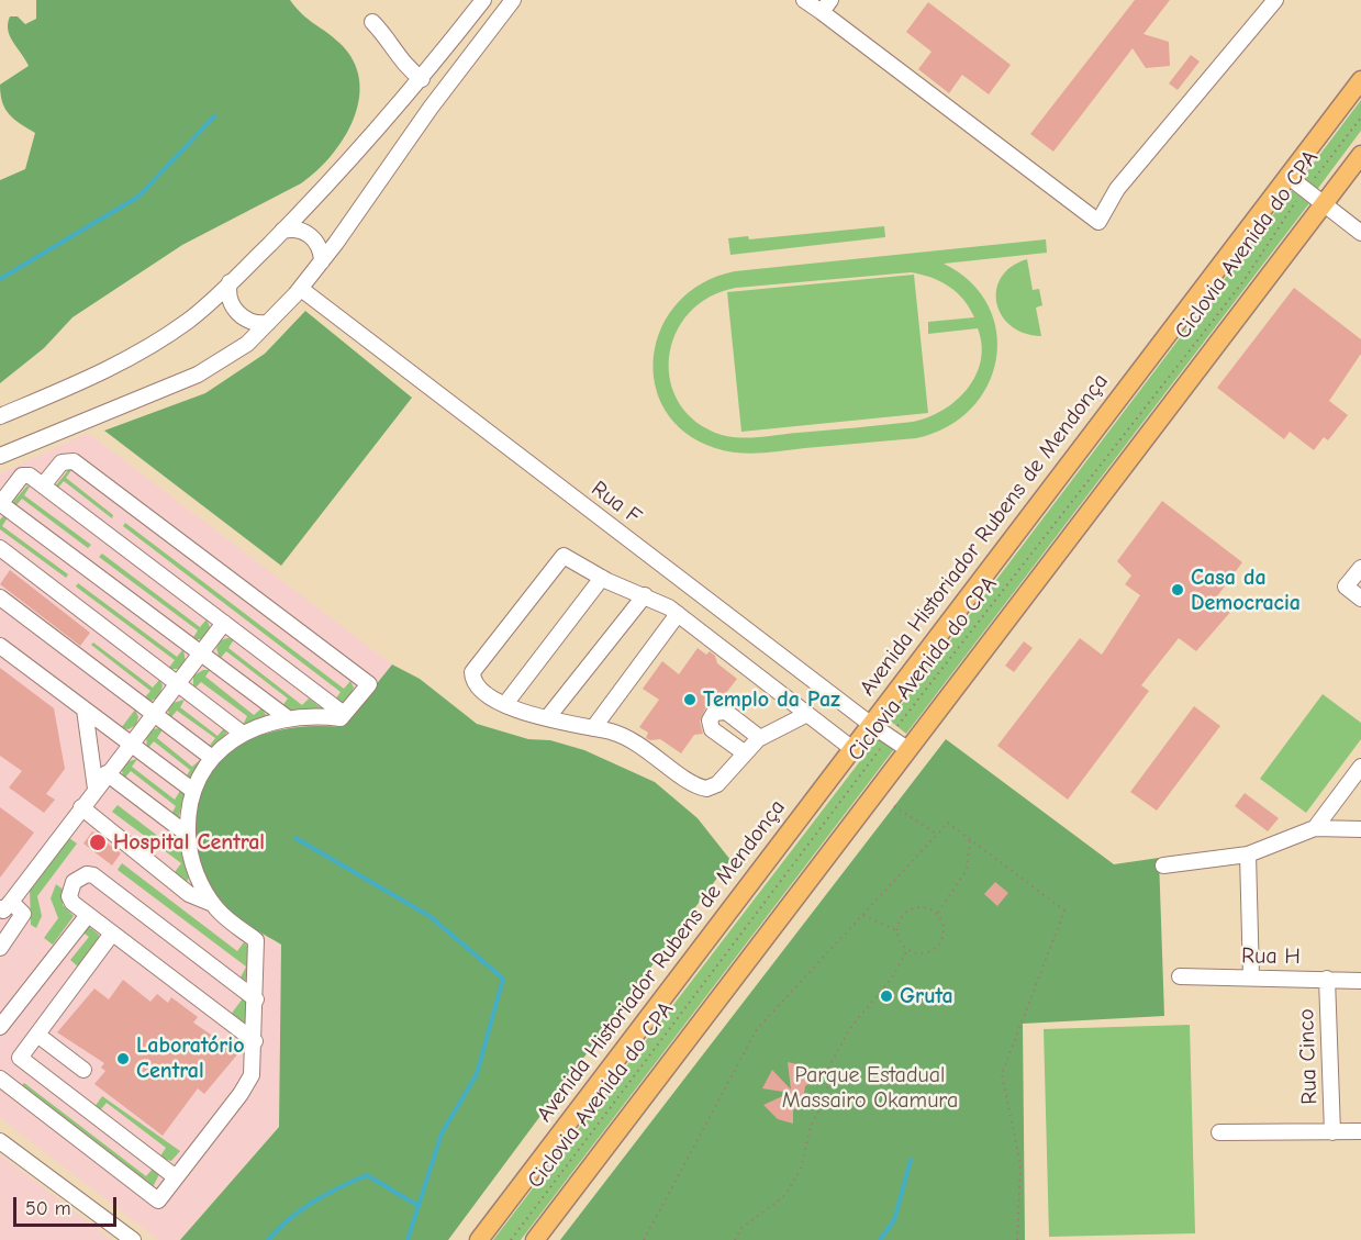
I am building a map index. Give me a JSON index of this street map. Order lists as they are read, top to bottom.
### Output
{
  "streets": {
    "main road": ["Avenida Historiador Rubens de Mendonça"],
    "street": ["Rua F", "Rua H", "Rua Cinco"],
    "path": ["Ciclovia Avenida do CPA"]
  },
  "crossings": [
    ["Ciclovia Avenida do CPA", "Rua F"],
    ["Rua F", "Avenida Historiador Rubens de Mendonça"],
    ["Rua H", "Rua Cinco"]
  ],
  "parks": ["Parque Estadual Massairo Okamura"],
  "places": [
    "Casa da Democracia",
    "Templo da Paz",
    "Hospital Central",
    "Gruta",
    "Laboratório Central"
  ],
  "scale_bar": "50 m"
}
